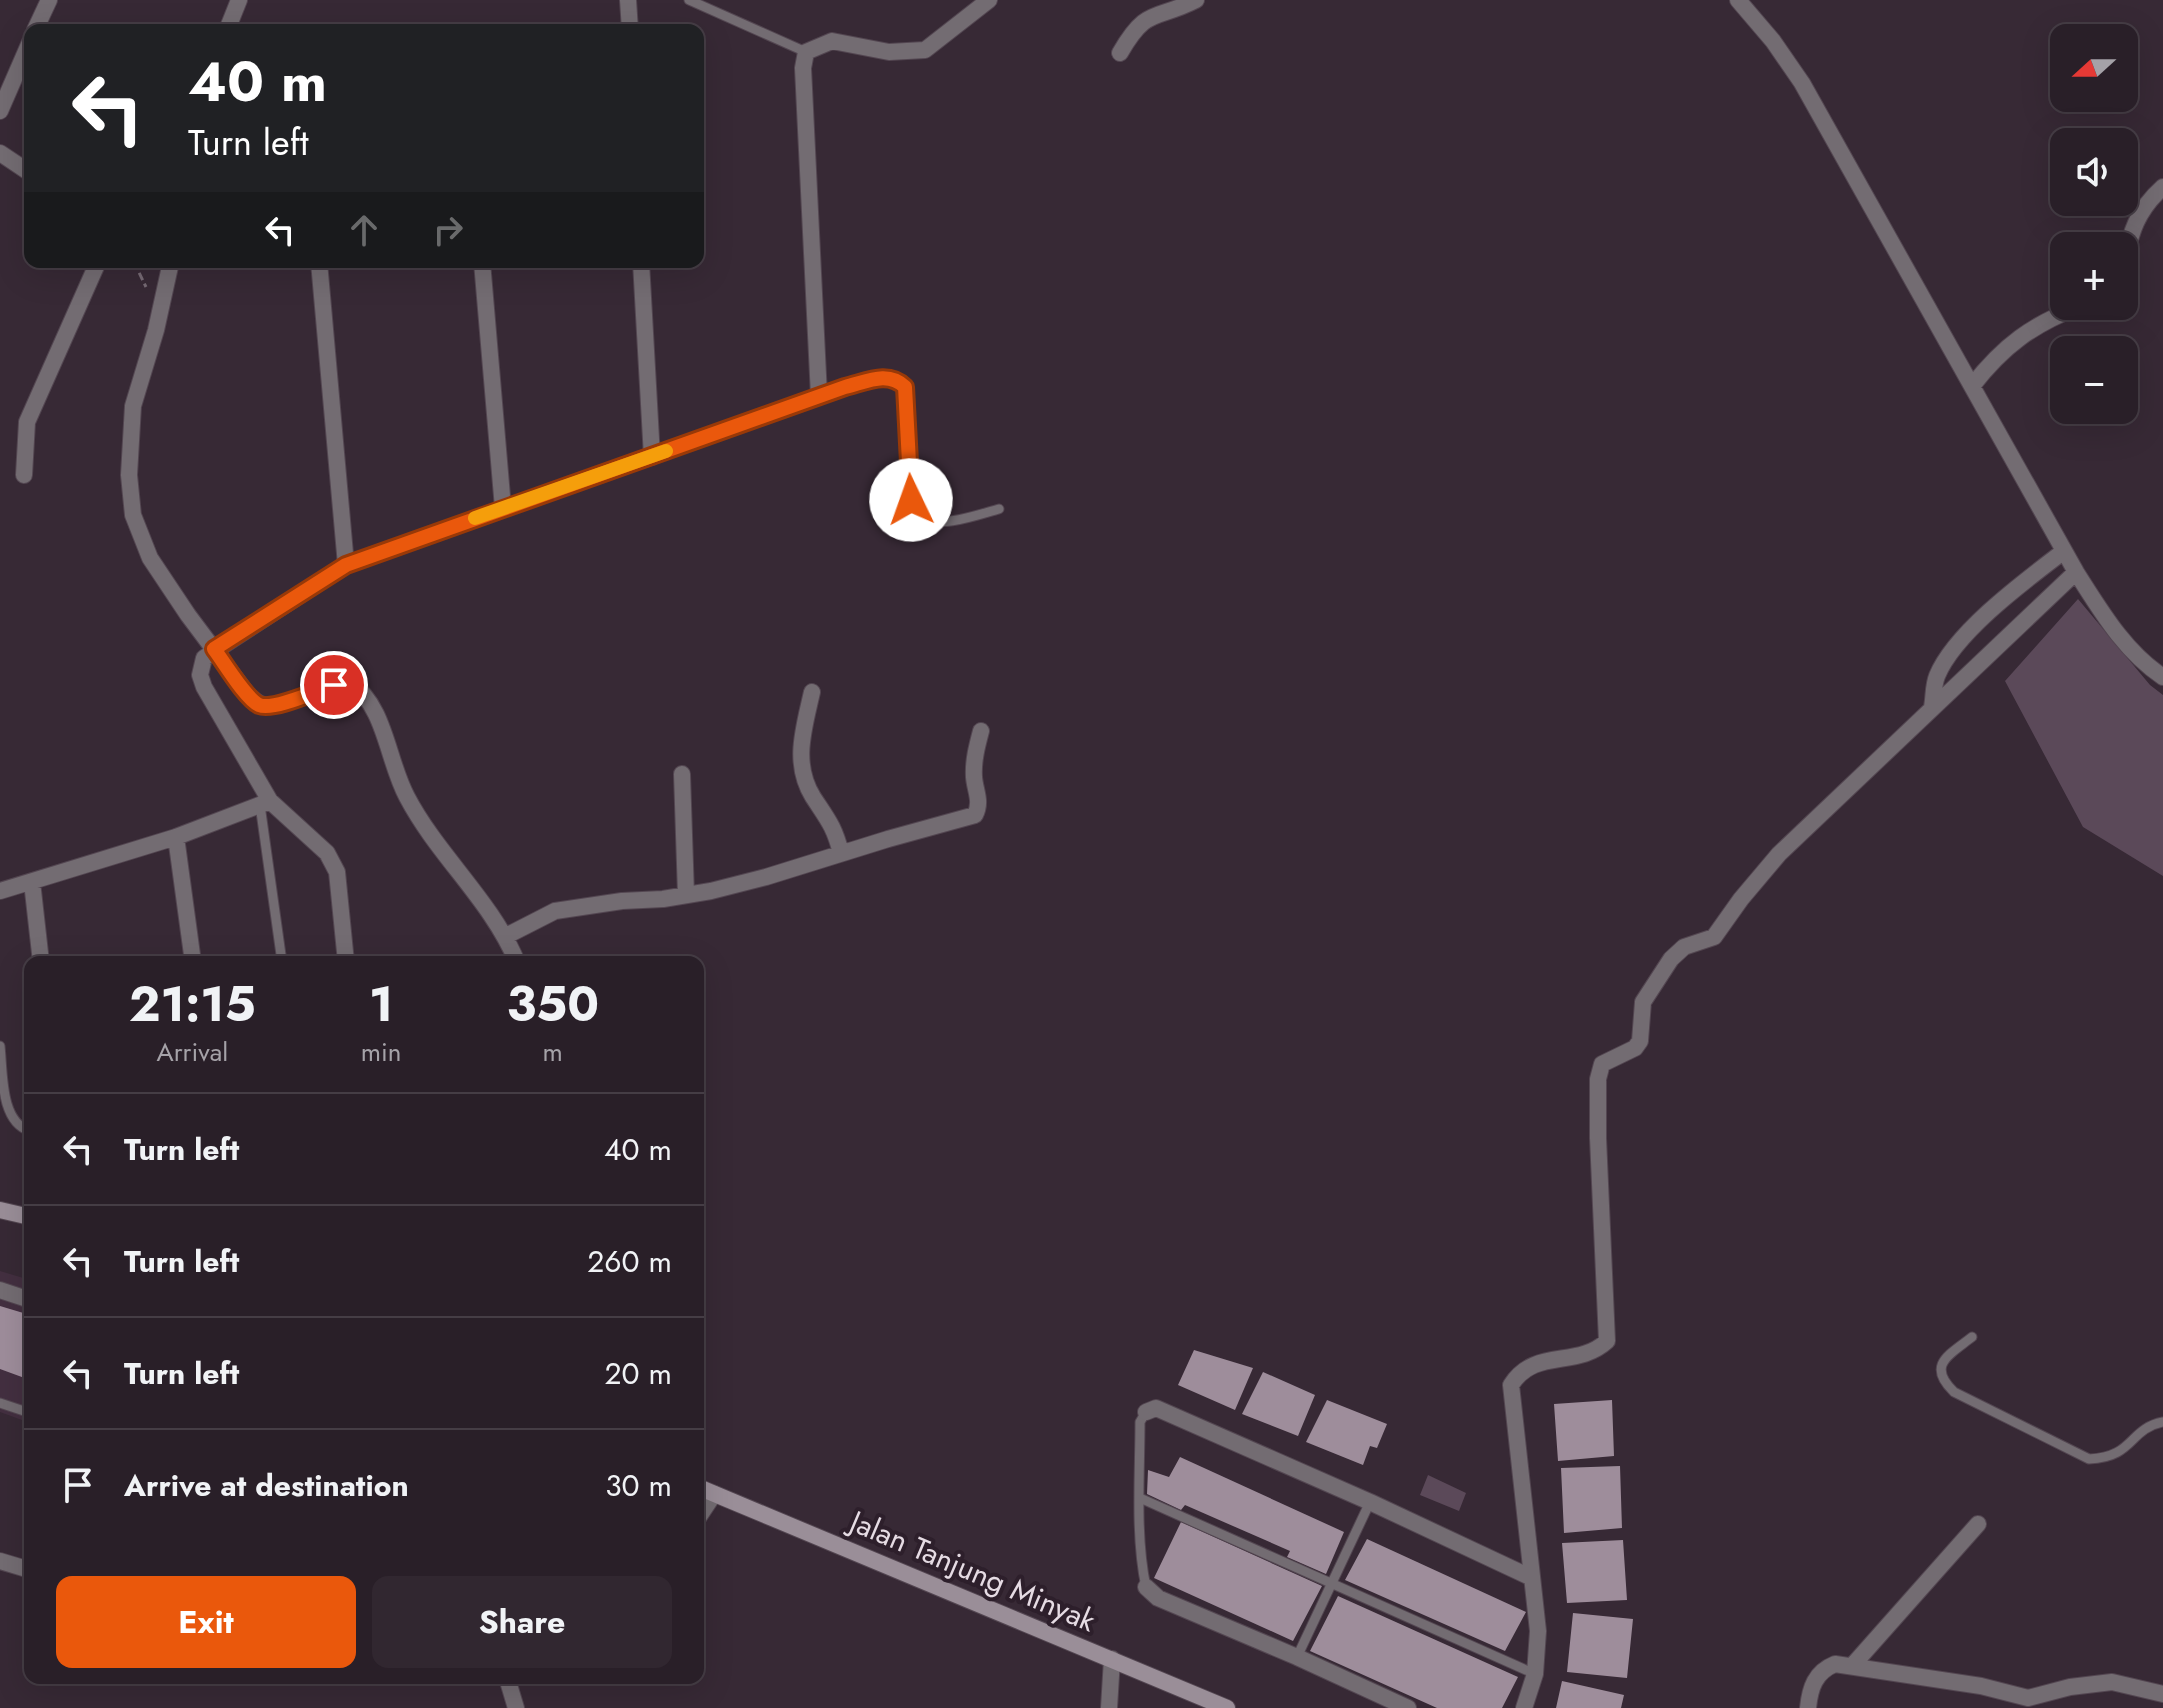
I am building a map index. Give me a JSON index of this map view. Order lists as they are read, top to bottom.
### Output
{
  "streets": {
    "main road": ["Jalan Tanjung Minyak"]
  },
  "north": "left",
  "page": {
    "map_buttons": ["+", "−"],
    "turn": ["40 m", "Turn left"],
    "eta": [
      "21:15",
      "Arrival",
      "1",
      "min",
      "350",
      "m"
    ],
    "list": [
      {
        "name": "Turn left",
        "value": "40 m"
      },
      {
        "name": "Turn left",
        "value": "260 m"
      },
      {
        "name": "Turn left",
        "value": "20 m"
      },
      {
        "name": "Arrive at destination",
        "value": "30 m"
      }
    ],
    "buttons": ["Exit", "Share"]
  }
}
